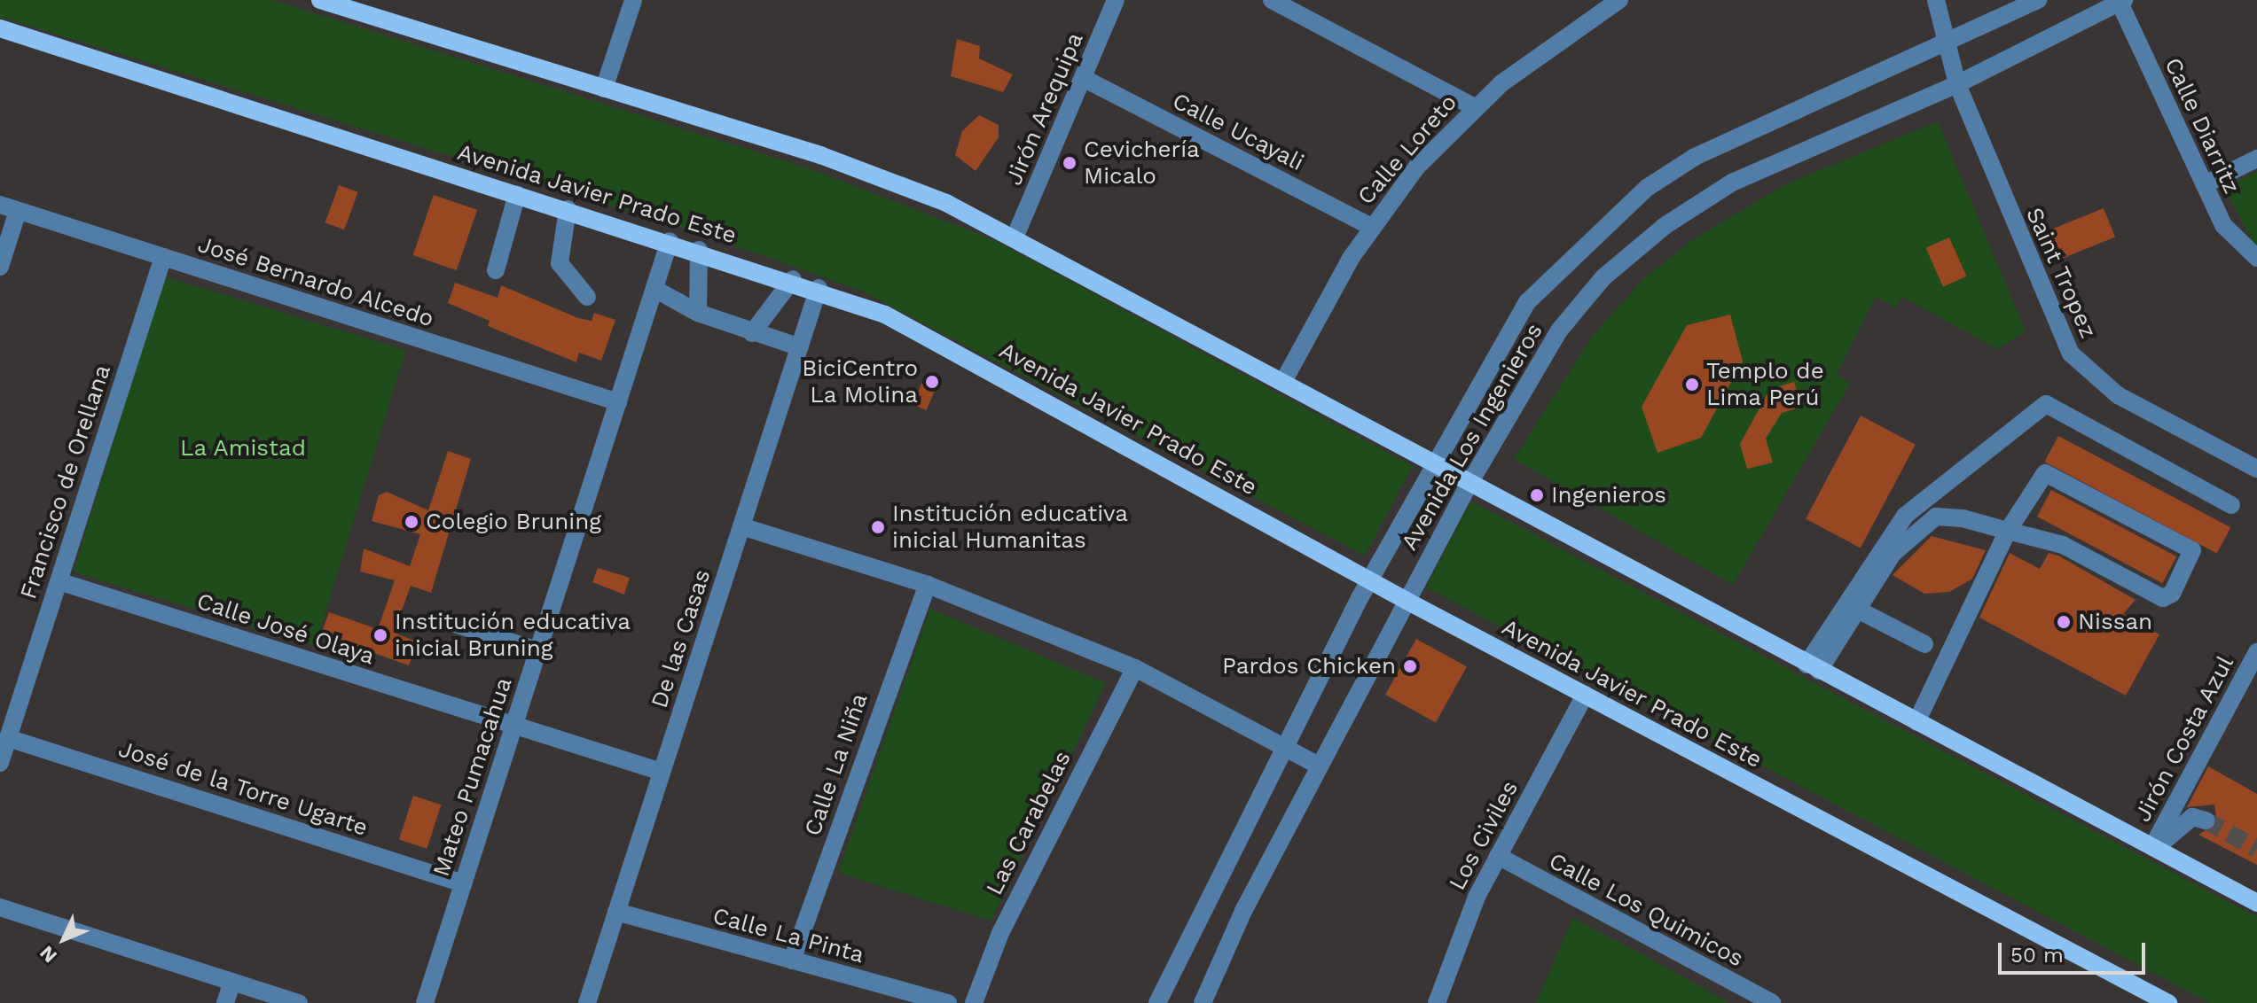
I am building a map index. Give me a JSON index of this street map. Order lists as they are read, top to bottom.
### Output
{
  "streets": {
    "main road": ["Avenida Javier Prado Este"],
    "street": [
      "Jirón Arequipa",
      "Calle Diarritz",
      "Calle Ucayali",
      "Calle Loreto",
      "Saint Tropez",
      "José Bernardo Alcedo",
      "Avenida Los Ingenieros",
      "Francisco de Orellana",
      "Calle José Olaya",
      "De las Casas",
      "Jirón Costa Azul",
      "Calle La Niña",
      "Mateo Pumacahua",
      "José de la Torre Ugarte",
      "Las Carabelas",
      "Los Civiles",
      "Calle Los Quimicos",
      "Calle La Pinta"
    ]
  },
  "crossings": [
    ["Jirón Arequipa", "Calle Ucayali"],
    ["Calle Diarritz", "Avenida Los Ingenieros"],
    ["Calle Ucayali", "Calle Loreto"],
    ["Avenida Javier Prado Este", "Avenida Los Ingenieros"],
    ["Avenida Javier Prado Este", "De las Casas"],
    ["Avenida Javier Prado Este", "Mateo Pumacahua"],
    ["Avenida Javier Prado Este", "Los Civiles"],
    ["Saint Tropez", "Avenida Los Ingenieros"],
    ["José Bernardo Alcedo", "Francisco de Orellana"],
    ["José Bernardo Alcedo", "Mateo Pumacahua"],
    ["Francisco de Orellana", "Calle José Olaya"],
    ["Francisco de Orellana", "José de la Torre Ugarte"],
    ["Calle José Olaya", "De las Casas"],
    ["Calle José Olaya", "Mateo Pumacahua"],
    ["De las Casas", "Calle La Pinta"],
    ["Calle La Niña", "Calle La Pinta"],
    ["Mateo Pumacahua", "José de la Torre Ugarte"],
    ["Los Civiles", "Calle Los Quimicos"]
  ],
  "parks": ["La Amistad"],
  "places": [
    "Cevichería Micalo",
    "BiciCentro La Molina",
    "Templo de Lima Perú",
    "Ingenieros",
    "Colegio Bruning",
    "Institución educativa inicial Humanitas",
    "Nissan",
    "Institución educativa inicial Bruning",
    "Pardos Chicken"
  ],
  "scale_bar": "50 m",
  "north": "bottom left"
}
